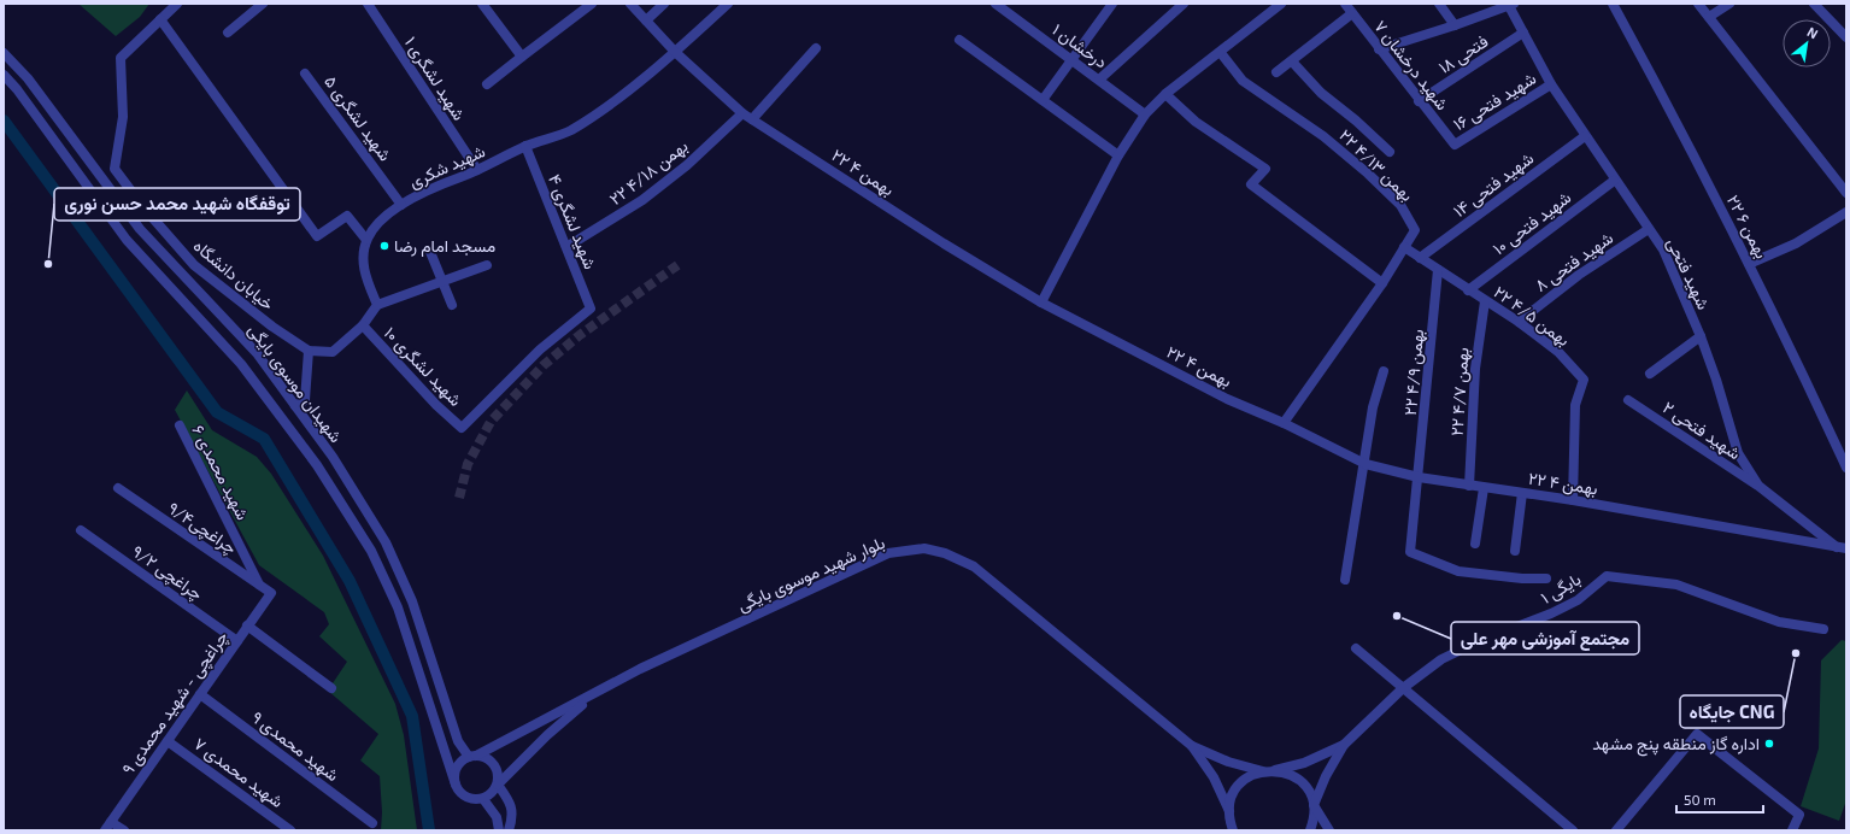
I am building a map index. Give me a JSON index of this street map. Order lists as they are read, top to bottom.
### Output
{
  "streets": {
    "street": [
      "درخشان ۱",
      "فتحی ۱۸",
      "شهید درخشان ۷",
      "شهید لشگری ۱",
      "شهید فتحی ۱۶",
      "شهید لشگری ۵",
      "۲۲ بهمن ۴/۱۳",
      "شهید شکری",
      "۲۲ بهمن ۴/۱۸",
      "۲۲ بهمن ۴",
      "شهید فتحی ۱۴",
      "شهید لشگری ۴",
      "شهید فتحی ۱۰",
      "۲۲ بهمن ۶",
      "شهید فتحی ۸",
      "شهید فتحی",
      "خیابان دانشگاه",
      "۲۲ بهمن ۴/۵",
      "شهید لشگری ۱۰",
      "۲۲ بهمن ۴/۹",
      "شهیدان موسوی بایگی",
      "۲۲ بهمن ۴/۷",
      "شهید فتحی ۲",
      "شهید محمدی ۶",
      "۹/۴چراغچی",
      "۹/۲ چراغچی",
      "بلوار شهید موسوی بایگی",
      "بایگی ۱",
      "۹ چراغچی - شهید محمدی",
      "شهید محمدی ۹",
      "شهید محمدی ۷"
    ]
  },
  "crossings": [
    ["فتحی ۱۸", "شهید درخشان ۷"],
    ["فتحی ۱۸", "شهید فتحی"],
    ["شهید درخشان ۷", "شهید فتحی ۱۶"],
    ["شهید لشگری ۱", "شهید شکری"],
    ["شهید فتحی ۱۶", "شهید فتحی"],
    ["شهید لشگری ۵", "شهید شکری"],
    ["۲۲ بهمن ۴/۱۳", "۲۲ بهمن ۴"],
    ["۲۲ بهمن ۴/۱۳", "۲۲ بهمن ۴/۵"],
    ["شهید شکری", "۲۲ بهمن ۴"],
    ["شهید شکری", "شهید لشگری ۴"],
    ["۲۲ بهمن ۴/۱۸", "۲۲ بهمن ۴"],
    ["۲۲ بهمن ۴/۱۸", "شهید لشگری ۴"],
    ["۲۲ بهمن ۴", "شهید فتحی"],
    ["۲۲ بهمن ۴", "۲۲ بهمن ۴/۵"],
    ["۲۲ بهمن ۴", "۲۲ بهمن ۴/۹"],
    ["۲۲ بهمن ۴", "۲۲ بهمن ۴/۷"],
    ["شهید فتحی ۱۴", "شهید فتحی"],
    ["شهید فتحی ۱۴", "۲۲ بهمن ۴/۵"],
    ["شهید لشگری ۴", "شهید لشگری ۱۰"],
    ["شهید فتحی ۱۰", "شهید فتحی"],
    ["شهید فتحی ۱۰", "۲۲ بهمن ۴/۵"],
    ["شهید فتحی ۸", "شهید فتحی"],
    ["شهید فتحی ۸", "۲۲ بهمن ۴/۵"],
    ["شهید فتحی", "شهید فتحی ۲"],
    ["۲۲ بهمن ۴/۵", "۲۲ بهمن ۴/۹"],
    ["۲۲ بهمن ۴/۵", "۲۲ بهمن ۴/۷"],
    ["شهیدان موسوی بایگی", "بلوار شهید موسوی بایگی"],
    ["شهید محمدی ۶", "۹/۴چراغچی"],
    ["۹/۴چراغچی", "۹ چراغچی - شهید محمدی"],
    ["۹/۲ چراغچی", "۹ چراغچی - شهید محمدی"],
    ["۹ چراغچی - شهید محمدی", "شهید محمدی ۹"],
    ["۹ چراغچی - شهید محمدی", "شهید محمدی ۷"]
  ],
  "places": [
    "مسجد امام رضا",
    "توقفگاه شهید محمد حسن نوری",
    "مجتمع آموزشی مهر علی",
    "جایگاه CNG",
    "اداره گاز منطقه پنج مشهد"
  ],
  "scale_bar": "50 m",
  "north": "top right"
}
